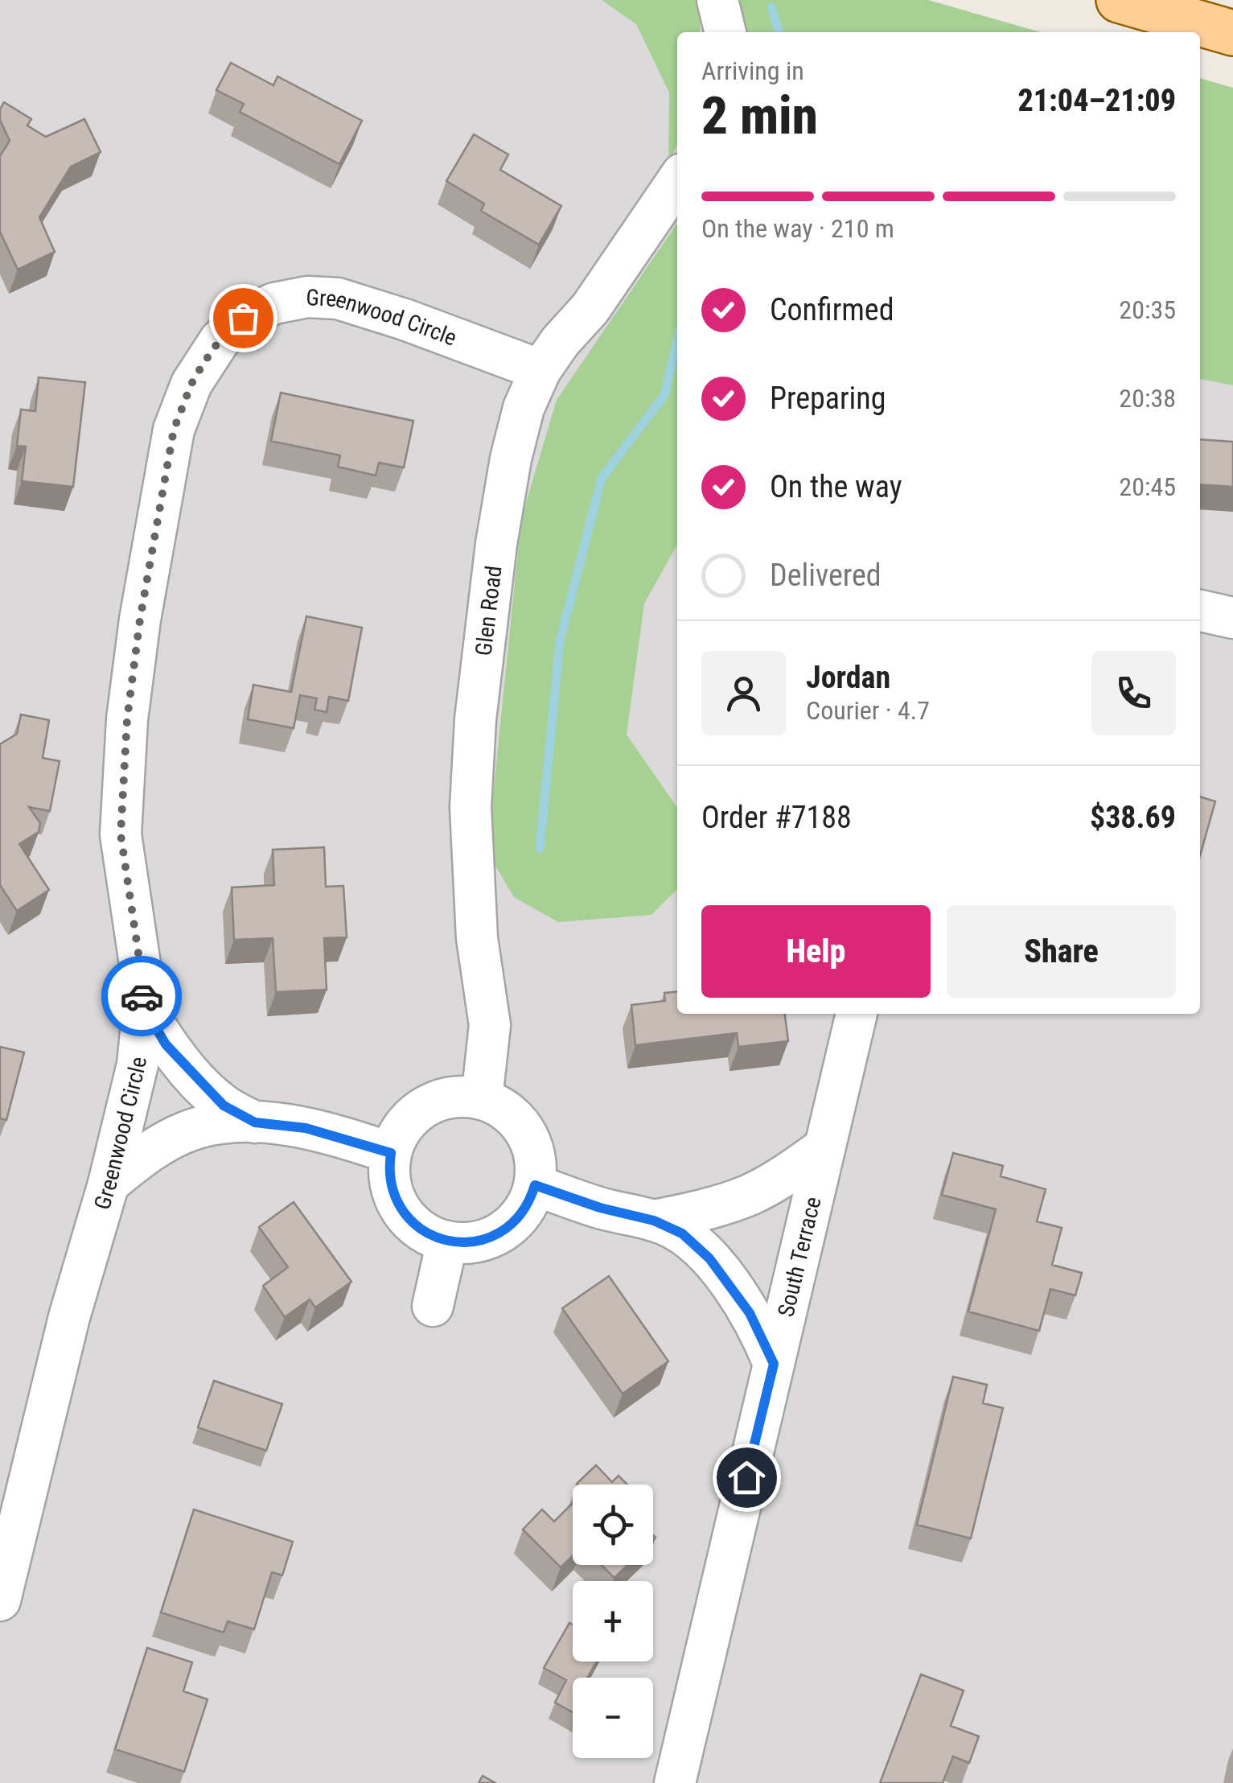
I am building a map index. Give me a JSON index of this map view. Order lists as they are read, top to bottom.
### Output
{
  "streets": {
    "street": ["Greenwood Circle", "Glen Road", "South Terrace"]
  },
  "crossings": [
    ["Greenwood Circle", "Glen Road"]
  ],
  "page": {
    "heading": ["2 min", "Arriving in", "21:04–21:09"],
    "panel": [
      "Jordan",
      "Courier · 4.7",
      "Order #7188",
      "$38.69"
    ],
    "bar": "On the way · 210 m",
    "list": [
      ["Confirmed", "20:35"],
      ["Preparing", "20:38"],
      ["On the way", "20:45"],
      "Delivered"
    ],
    "buttons": ["Help", "Share"],
    "map_buttons": ["+", "−"]
  }
}
